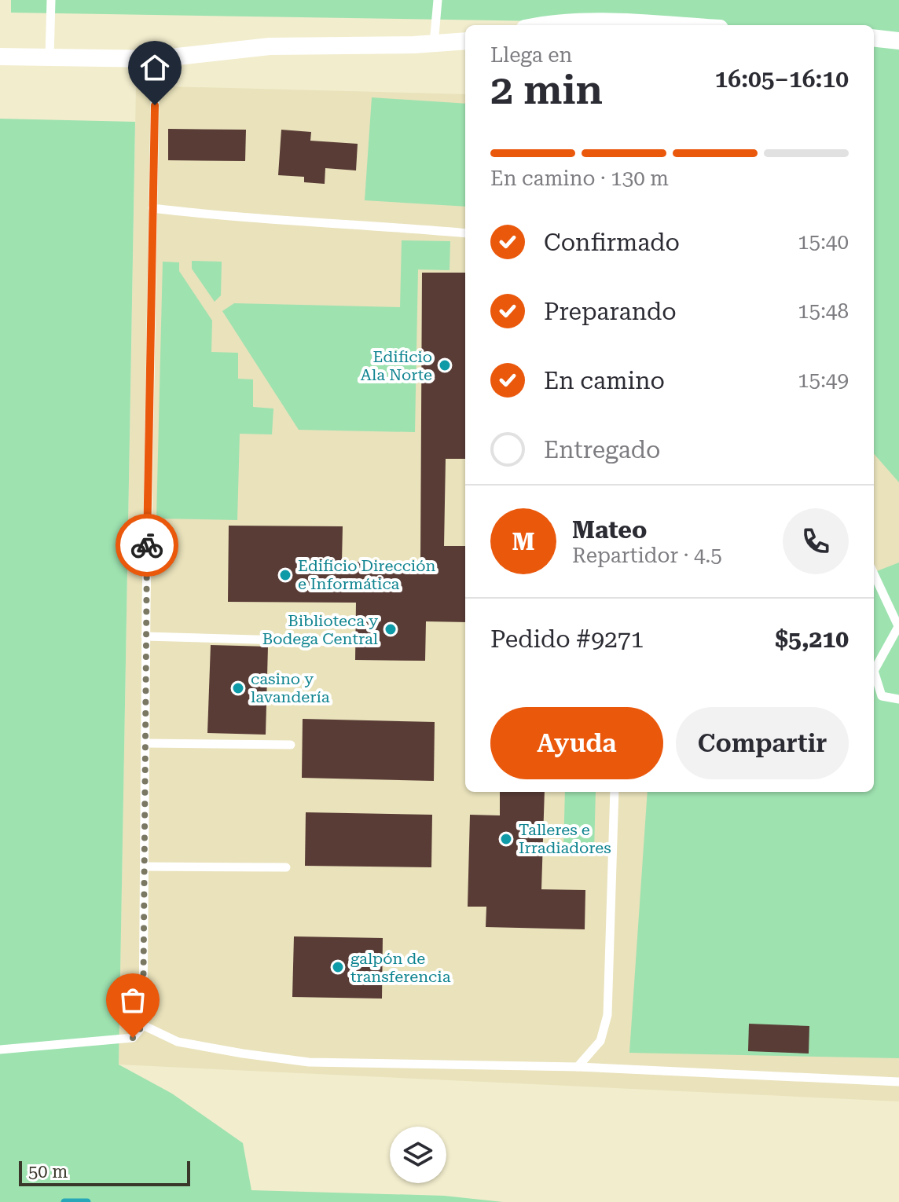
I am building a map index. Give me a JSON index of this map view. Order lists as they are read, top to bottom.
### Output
{
  "places": [
    "Edificio Ala Norte",
    "Edificio Dirección e Informática",
    "Biblioteca y Bodega Central",
    "casino y lavandería",
    "Talleres e Irradiadores",
    "galpón de transferencia"
  ],
  "scale_bar": "50 m",
  "page": {
    "heading": ["2 min", "Llega en", "16:05–16:10"],
    "panel": [
      "Mateo",
      "Repartidor · 4.5",
      "Pedido #9271",
      "$5,210"
    ],
    "bar": "En camino · 130 m",
    "list": [
      ["Confirmado", "15:40"],
      ["Preparando", "15:48"],
      ["En camino", "15:49"],
      "Entregado"
    ],
    "round": "M",
    "buttons": ["Ayuda", "Compartir"],
    "scale": "50 m"
  }
}
